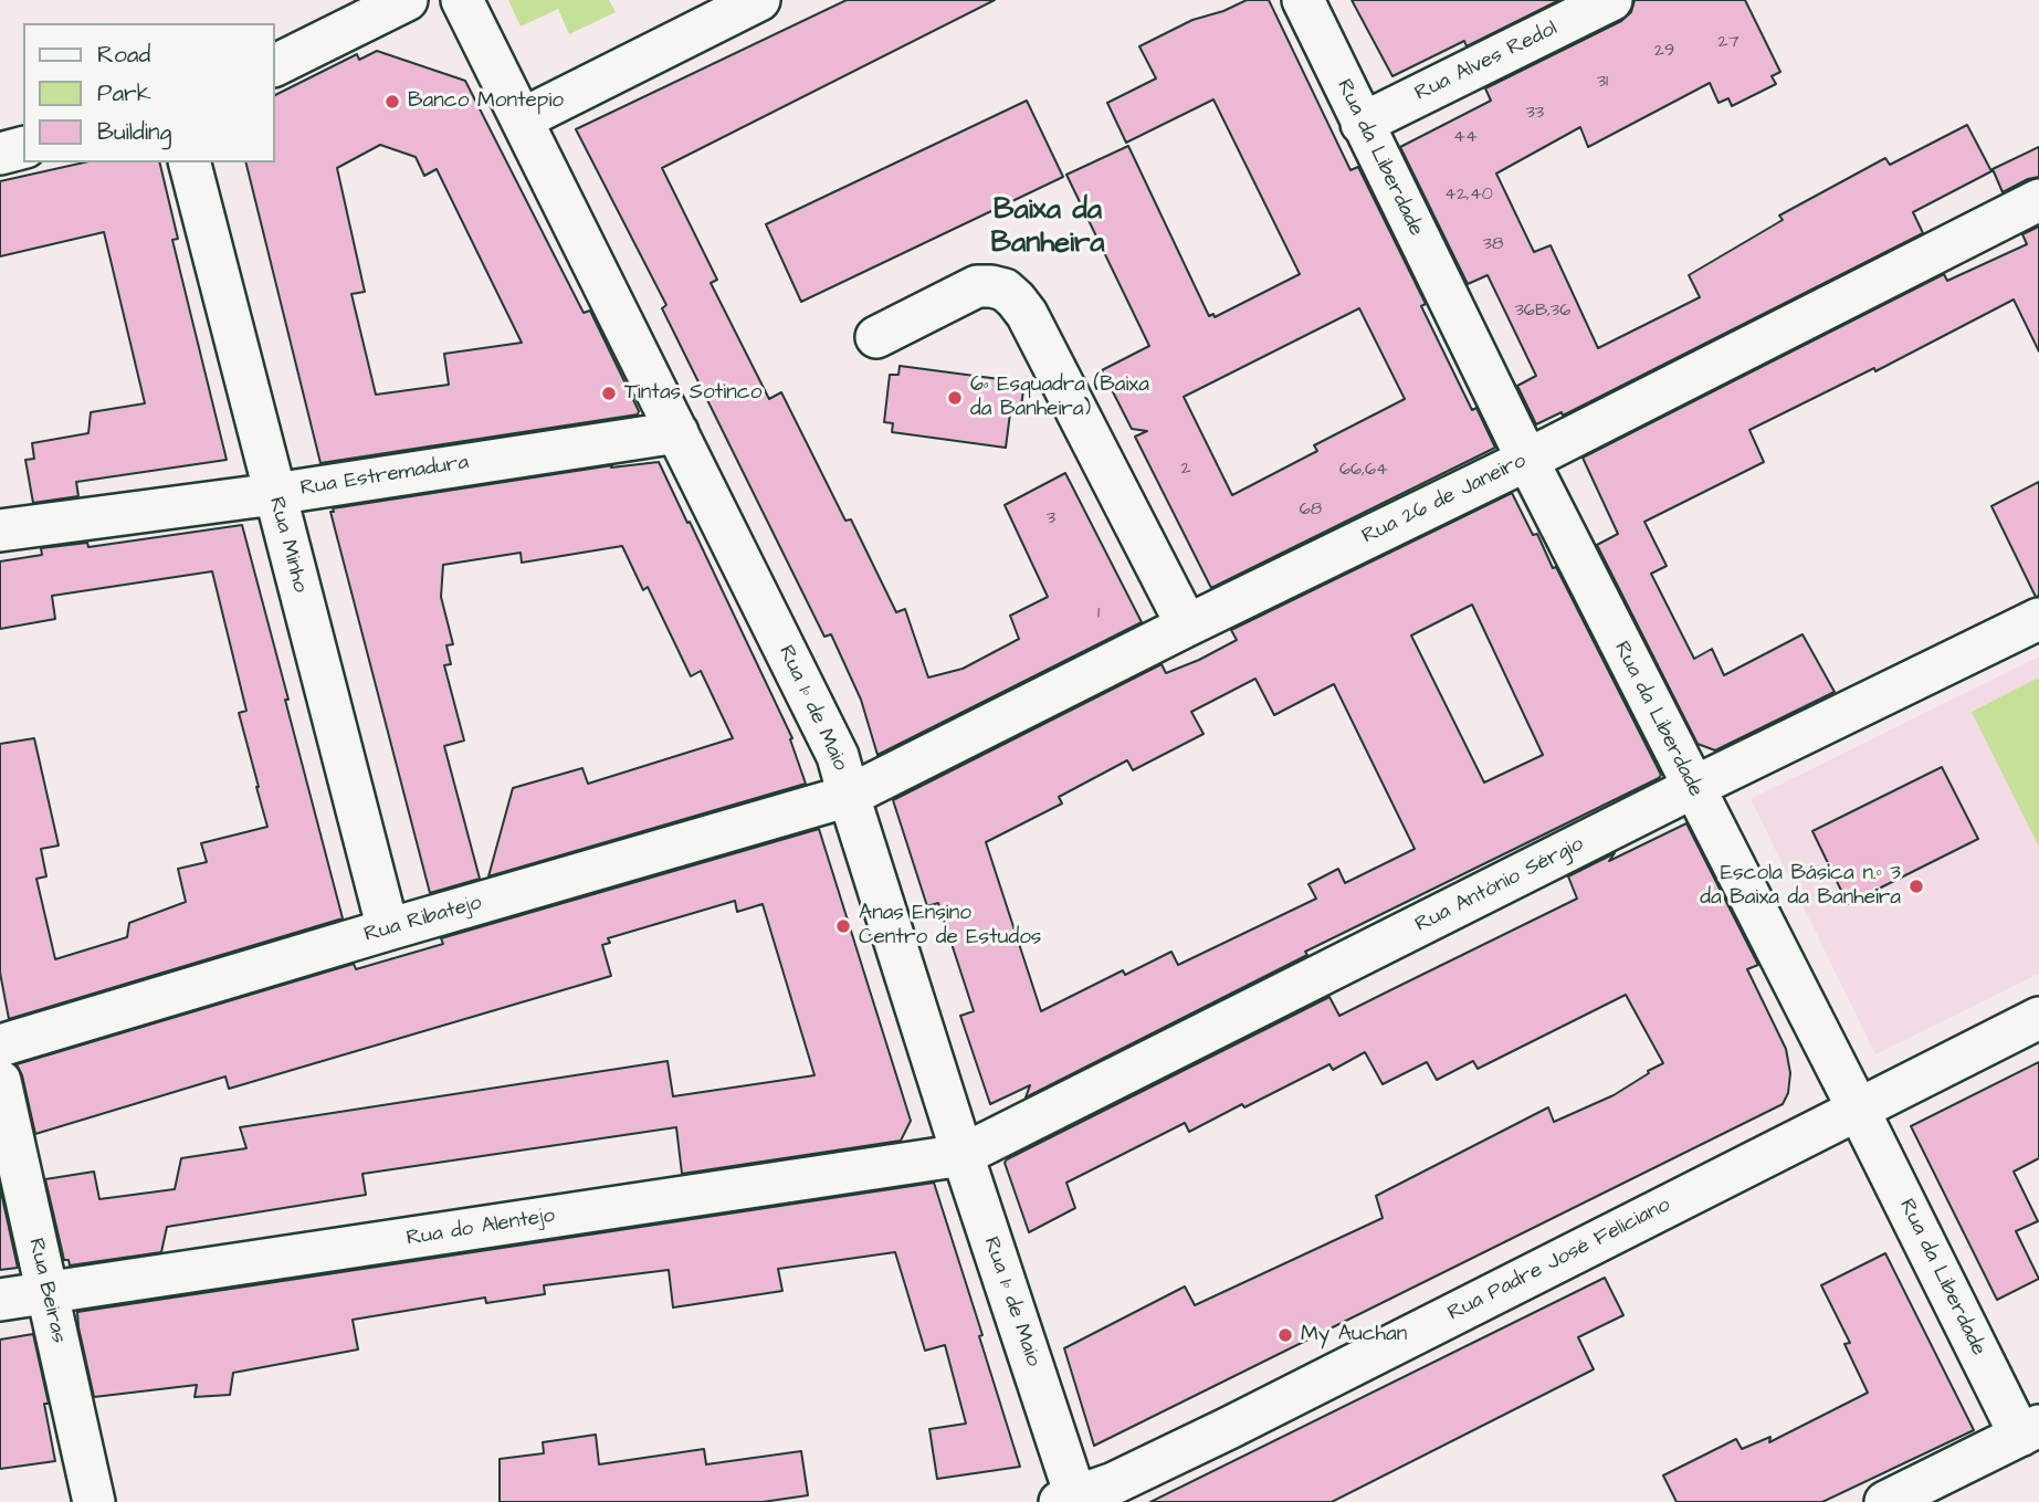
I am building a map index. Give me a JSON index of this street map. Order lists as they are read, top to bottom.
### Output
{
  "streets": {
    "street": [
      "Rua Alves Redol",
      "Rua da Liberdade",
      "Rua Estremadura",
      "Rua 26 de Janeiro",
      "Rua Minho",
      "Rua 1º de Maio",
      "Rua António Sérgio",
      "Rua Ribatejo",
      "Rua do Alentejo",
      "Rua Padre José Feliciano",
      "Rua Beiras"
    ]
  },
  "crossings": [
    ["Rua Alves Redol", "Rua da Liberdade"],
    ["Rua da Liberdade", "Rua 26 de Janeiro"],
    ["Rua da Liberdade", "Rua António Sérgio"],
    ["Rua da Liberdade", "Rua Padre José Feliciano"],
    ["Rua Estremadura", "Rua Minho"],
    ["Rua Estremadura", "Rua 1º de Maio"],
    ["Rua 26 de Janeiro", "Rua 1º de Maio"],
    ["Rua 26 de Janeiro", "Rua Ribatejo"],
    ["Rua Minho", "Rua Ribatejo"],
    ["Rua 1º de Maio", "Rua António Sérgio"],
    ["Rua 1º de Maio", "Rua Ribatejo"],
    ["Rua 1º de Maio", "Rua do Alentejo"],
    ["Rua 1º de Maio", "Rua Padre José Feliciano"],
    ["Rua António Sérgio", "Rua do Alentejo"],
    ["Rua do Alentejo", "Rua Beiras"]
  ],
  "districts": ["Baixa da Banheira"],
  "places": [
    "Banco Montepio",
    "Tintas Sotinco",
    "6ª Esquadra (Baixa da Banheira)",
    "Escola Básica n.º 3 da Baixa da Banheira",
    "Anas Ensino Centro de Estudos",
    "My Auchan"
  ],
  "house_numbers": [
    "27",
    "29",
    "31",
    "33",
    "44",
    "42,40",
    "38",
    "36B,36",
    "2",
    "66,64",
    "68",
    "3",
    "1"
  ],
  "legend": ["Road", "Park", "Building"]
}
